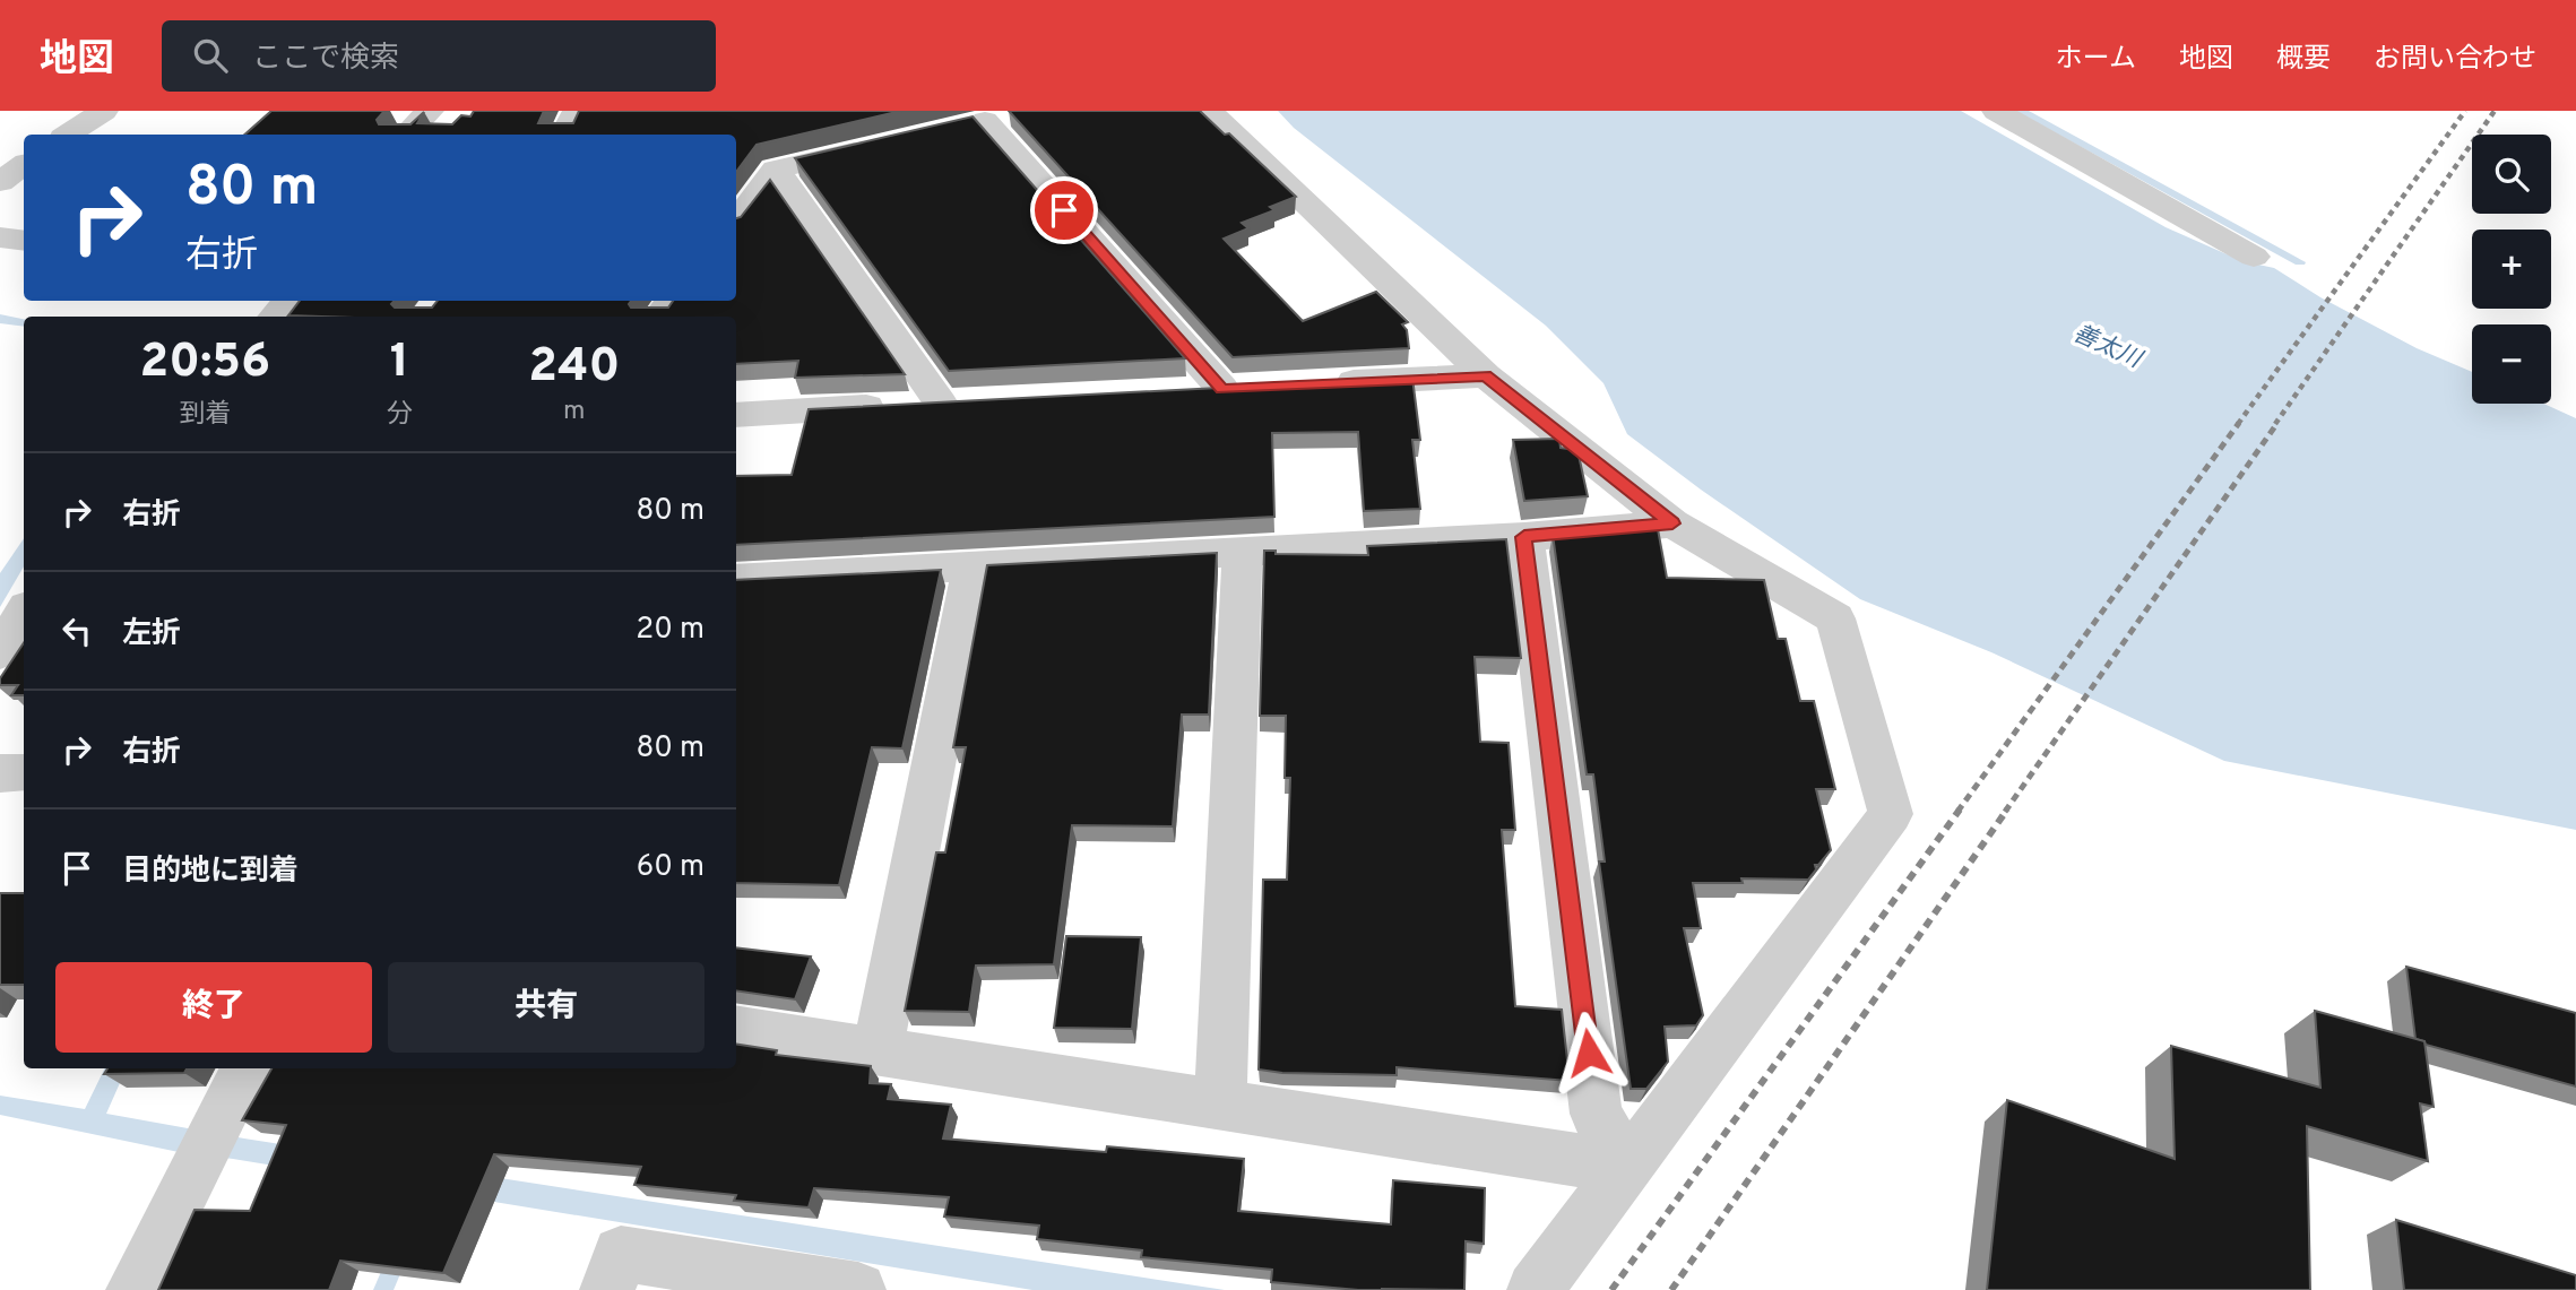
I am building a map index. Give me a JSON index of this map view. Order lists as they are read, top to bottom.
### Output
{
  "water": ["善太川"],
  "page": {
    "header": "地図",
    "search": "ここで検索",
    "nav": [
      "ホーム",
      "地図",
      "概要",
      "お問い合わせ"
    ],
    "map_buttons": ["+", "−"],
    "turn": ["80 m", "右折"],
    "eta": [
      "20:56",
      "到着",
      "1",
      "分",
      "240",
      "m"
    ],
    "list": [
      {
        "name": "右折",
        "value": "80 m"
      },
      {
        "name": "左折",
        "value": "20 m"
      },
      {
        "name": "右折",
        "value": "80 m"
      },
      {
        "name": "目的地に到着",
        "value": "60 m"
      }
    ],
    "buttons": ["終了", "共有"]
  }
}
